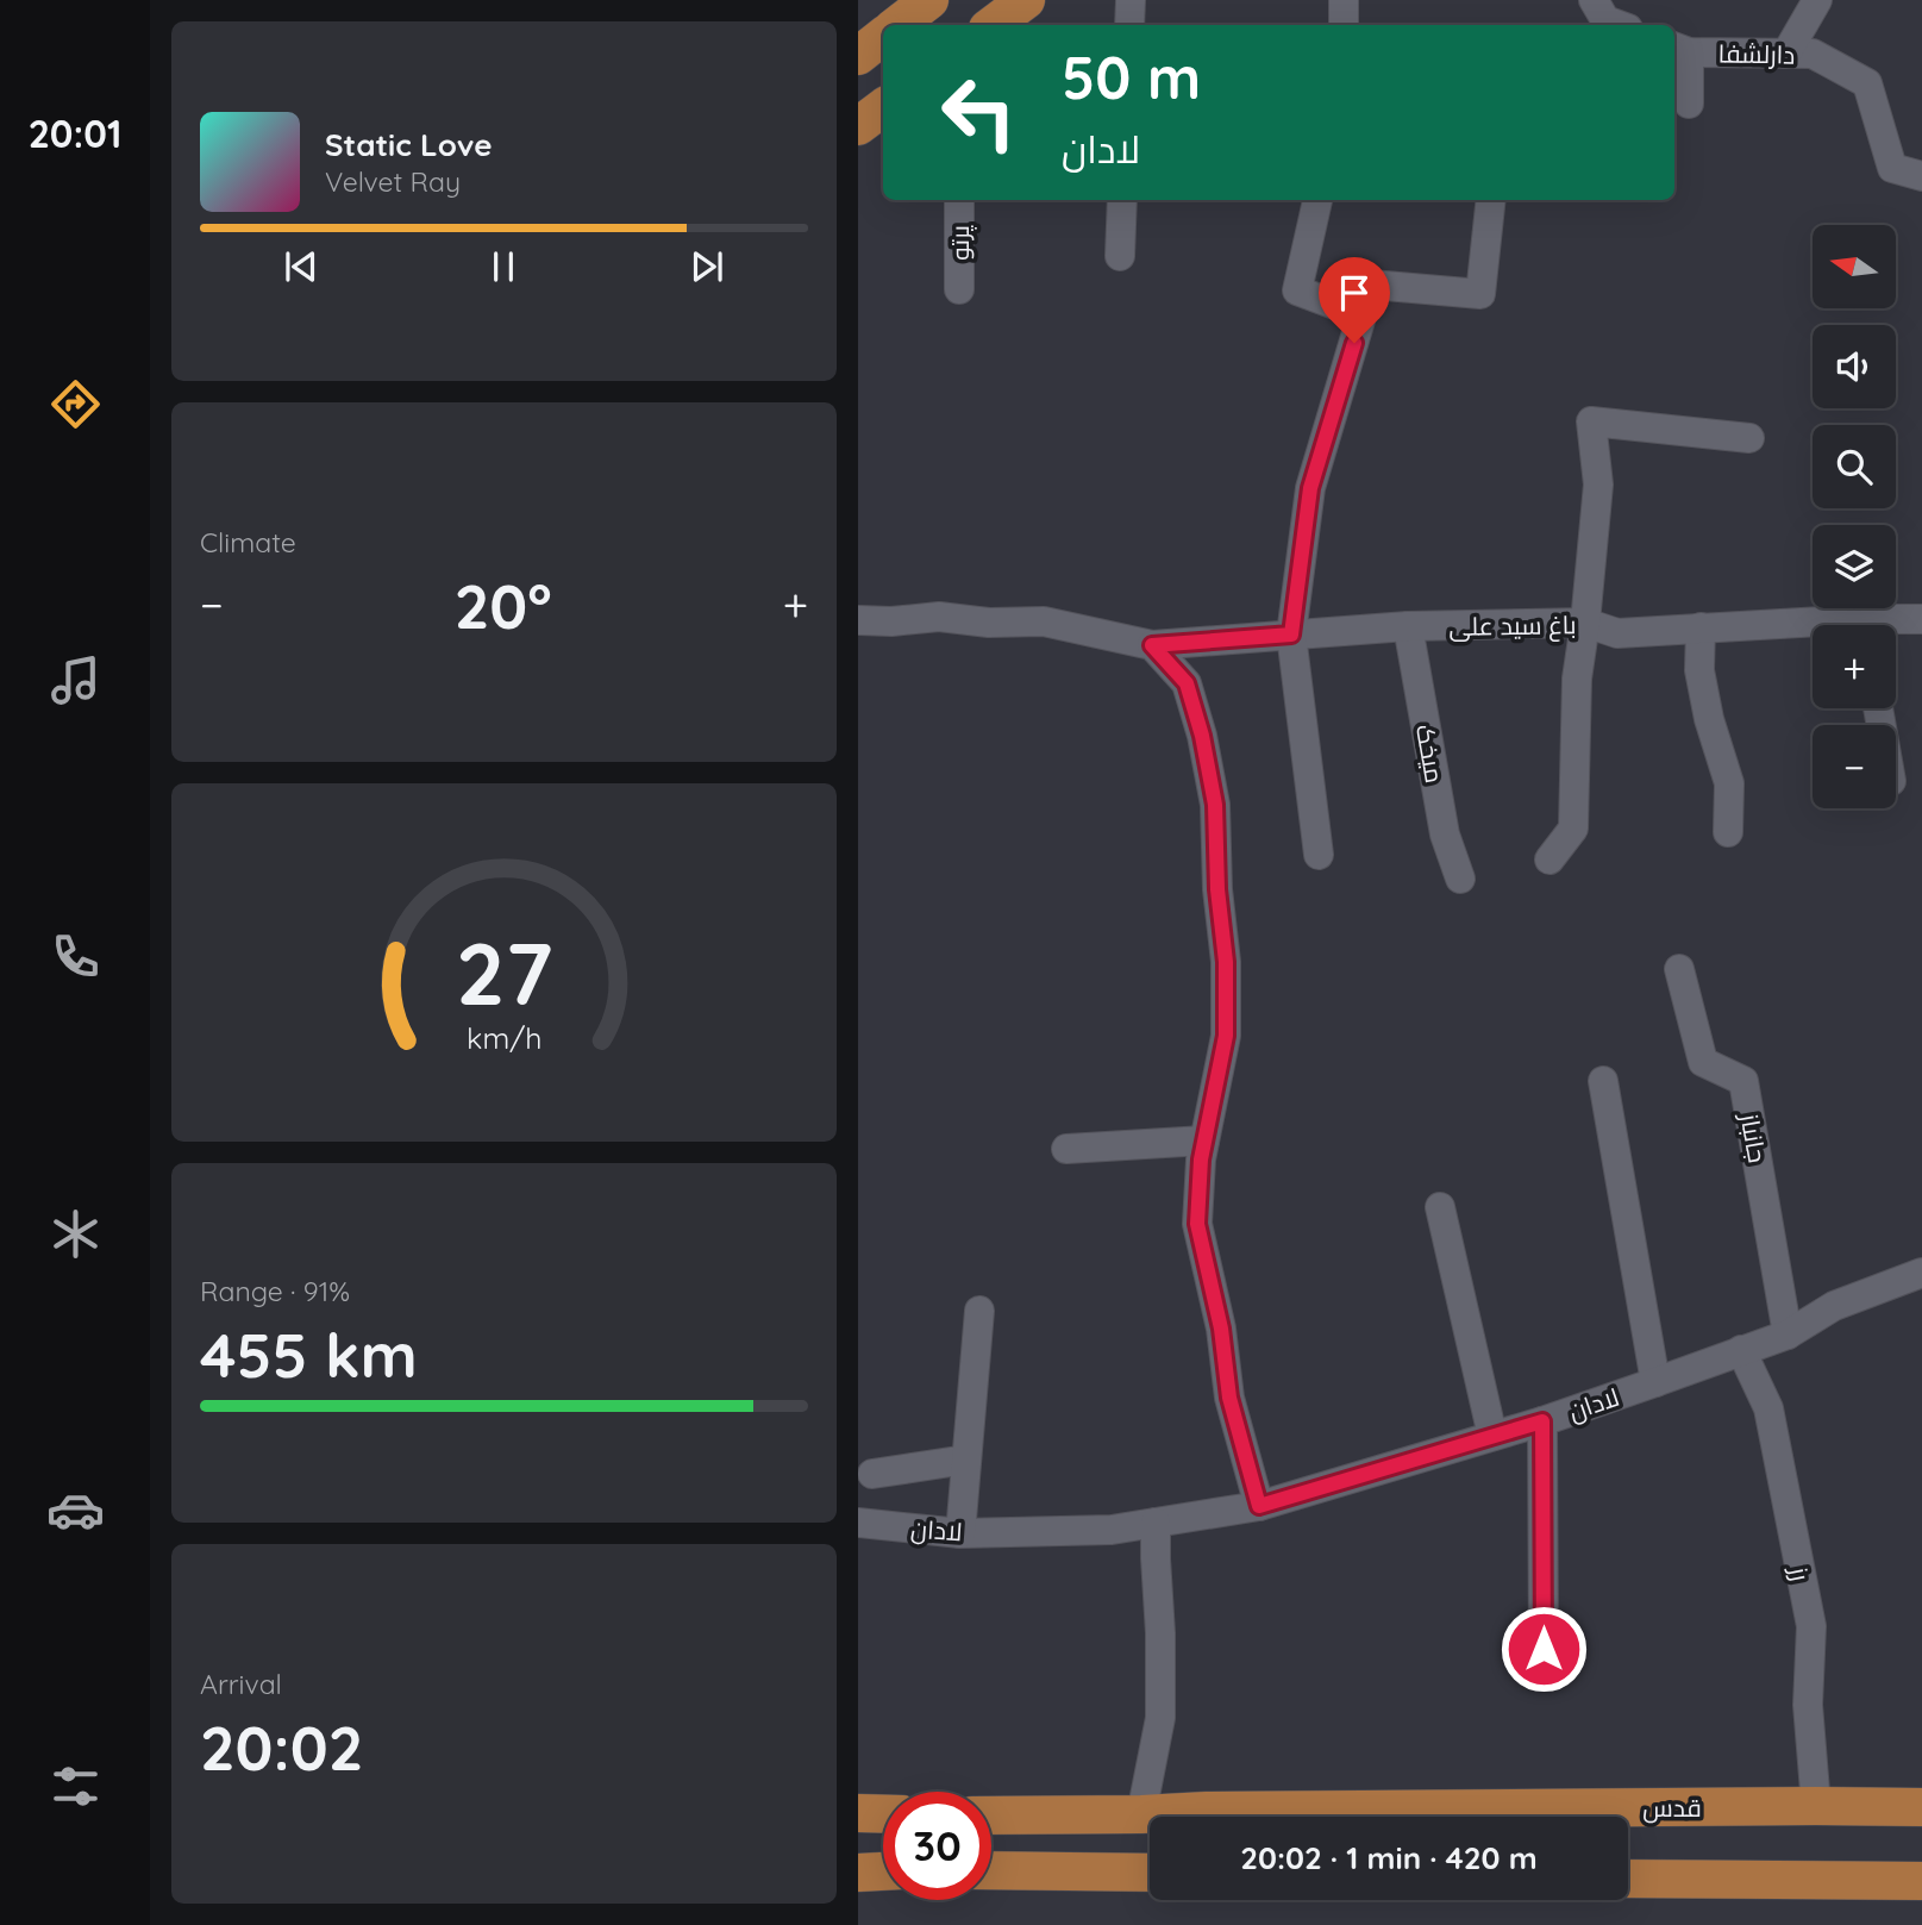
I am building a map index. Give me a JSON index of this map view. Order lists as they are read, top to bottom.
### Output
{
  "streets": {
    "main road": ["قدس"],
    "street": [
      "دارلشفا",
      "پرتو",
      "باغ سید علی",
      "میخک",
      "جانباز",
      "لادان",
      "رز"
    ]
  },
  "crossings": [
    ["باغ سید علی", "میخک"],
    ["جانباز", "لادان"],
    ["لادان", "رز"],
    ["رز", "قدس"]
  ],
  "north": "left",
  "page": {
    "tabs": "20:01",
    "turn": ["50 m", "لادان"],
    "song": ["Static Love", "Velvet Ray"],
    "map_buttons": ["+", "−"],
    "tile": [
      "Climate",
      ["Range · 91%", "455 km"],
      ["Arrival", "20:02"]
    ],
    "heat": ["−", "20°", "+"],
    "limit": "30",
    "trip": "20:02 · 1 min · 420 m",
    "gauge": ["27", "km/h"]
  }
}
